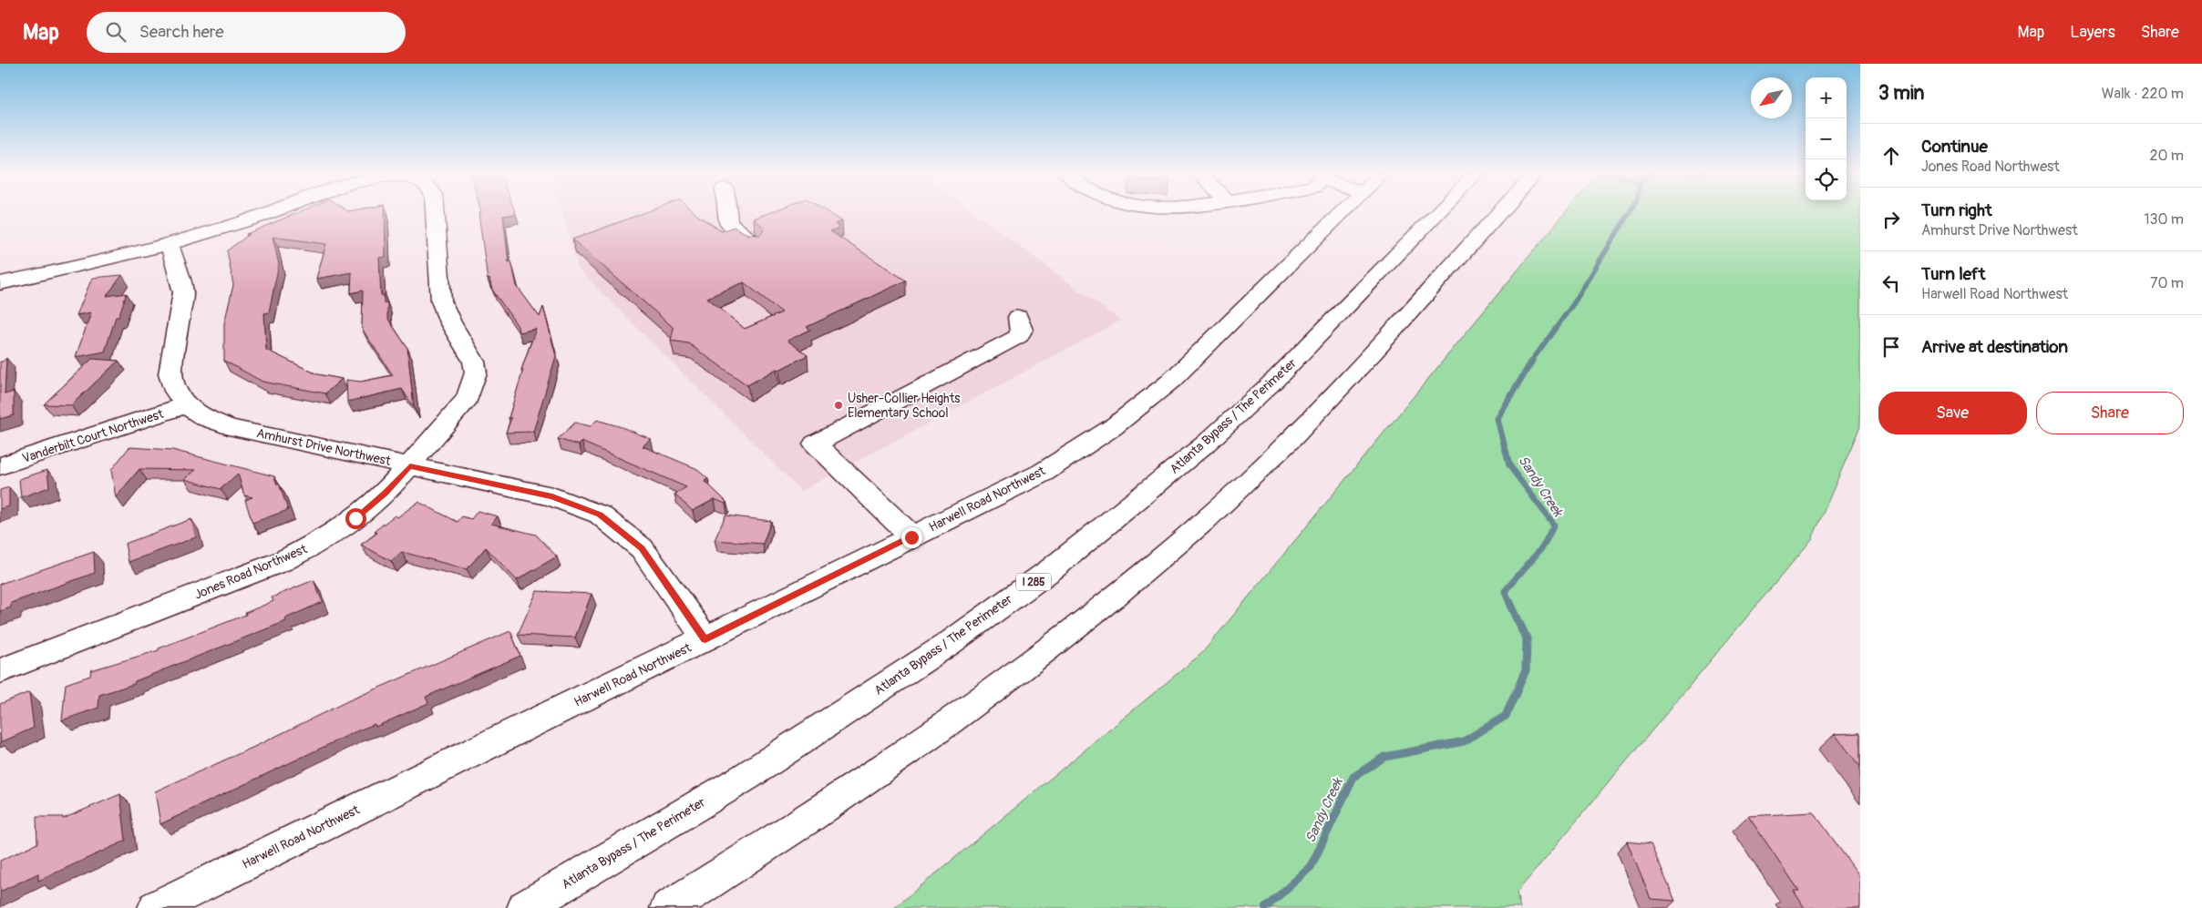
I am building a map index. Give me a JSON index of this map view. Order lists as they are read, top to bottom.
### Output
{
  "streets": {
    "main road": [
      "Atlanta Bypass / The Perimeter",
      "Vanderbilt Court Northwest",
      "Amhurst Drive Northwest",
      "Harwell Road Northwest",
      "Jones Road Northwest",
      "I 285"
    ]
  },
  "crossings": [
    ["Vanderbilt Court Northwest", "Amhurst Drive Northwest"],
    ["Amhurst Drive Northwest", "Harwell Road Northwest"],
    ["Amhurst Drive Northwest", "Jones Road Northwest"]
  ],
  "water": ["Sandy Creek"],
  "places": ["Usher-Collier Heights Elementary School"],
  "north": "bottom left",
  "page": {
    "header": "Map",
    "search": "Search here",
    "nav": ["Map", "Layers", "Share"],
    "heading": ["3 min", "Walk · 220 m"],
    "map_buttons": ["+", "−"],
    "list": [
      ["Continue", "Jones Road Northwest", "20 m"],
      ["Turn right", "Amhurst Drive Northwest", "130 m"],
      ["Turn left", "Harwell Road Northwest", "70 m"],
      "Arrive at destination"
    ],
    "buttons": ["Save", "Share"]
  }
}
